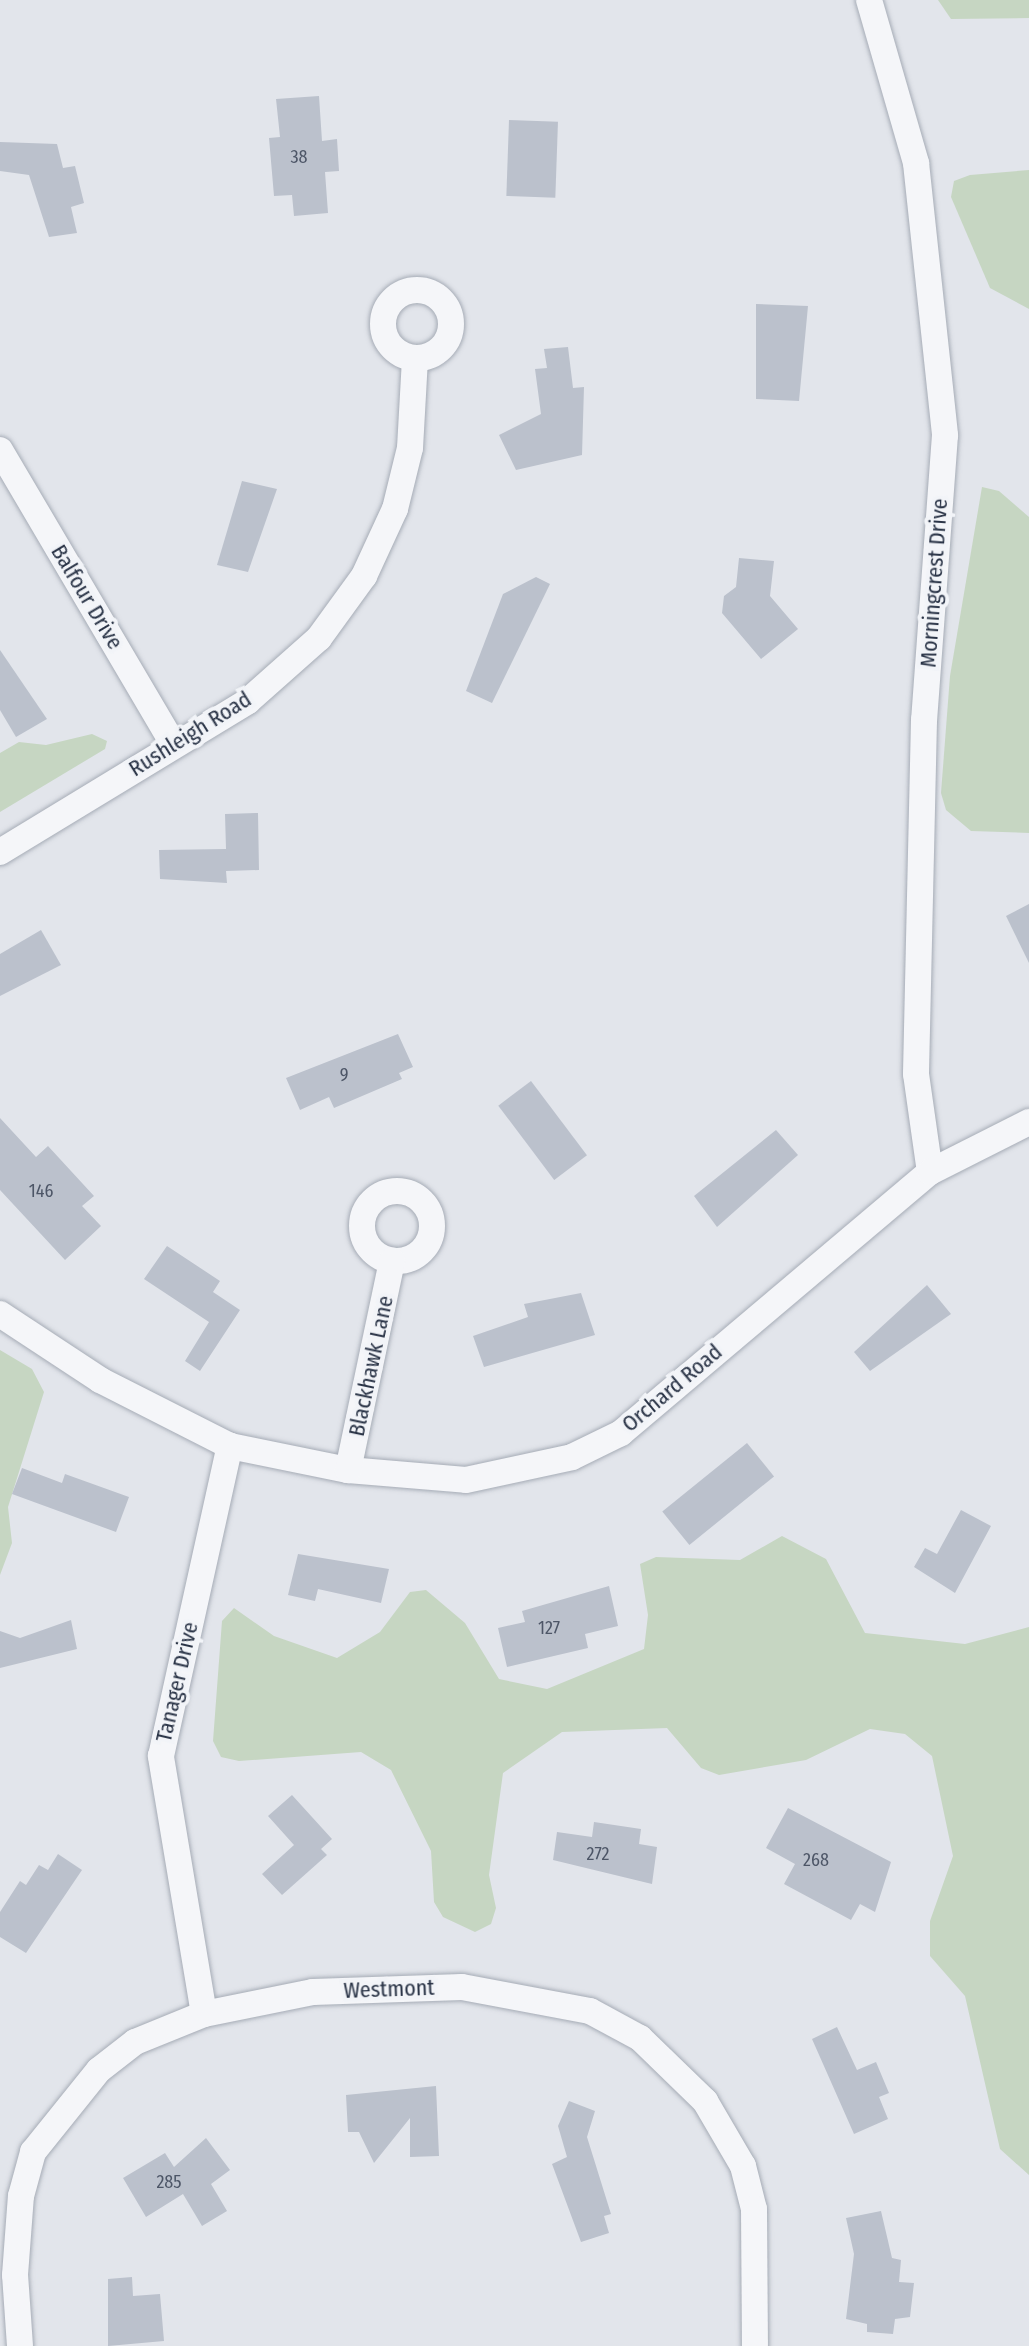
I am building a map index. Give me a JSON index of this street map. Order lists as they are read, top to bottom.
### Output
{
  "streets": {
    "street": [
      "Morningcrest Drive",
      "Balfour Drive",
      "Rushleigh Road",
      "Blackhawk Lane",
      "Orchard Road",
      "Tanager Drive",
      "Westmont"
    ]
  },
  "crossings": [
    ["Morningcrest Drive", "Orchard Road"],
    ["Balfour Drive", "Rushleigh Road"],
    ["Blackhawk Lane", "Orchard Road"],
    ["Orchard Road", "Tanager Drive"],
    ["Tanager Drive", "Westmont"]
  ],
  "house_numbers": [
    "38",
    "9",
    "146",
    "127",
    "272",
    "268",
    "285"
  ]
}
